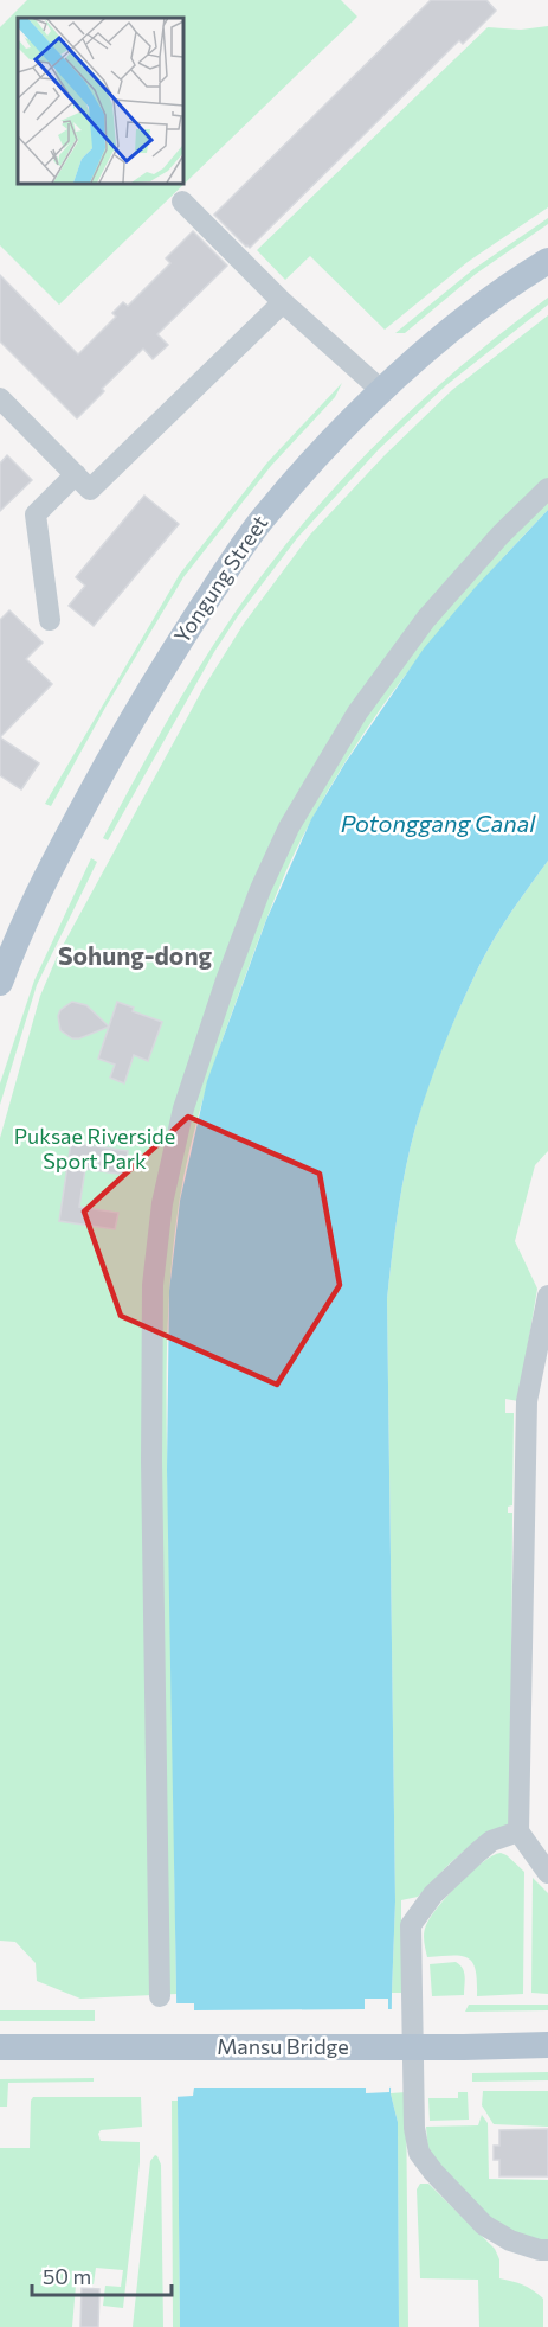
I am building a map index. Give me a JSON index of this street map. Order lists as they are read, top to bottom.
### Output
{
  "streets": {
    "main road": ["Yongung Street", "Mansu Bridge"]
  },
  "districts": ["Sohung-dong"],
  "water": ["Potonggang Canal"],
  "parks": ["Puksae Riverside Sport Park"],
  "scale_bar": "50 m"
}
